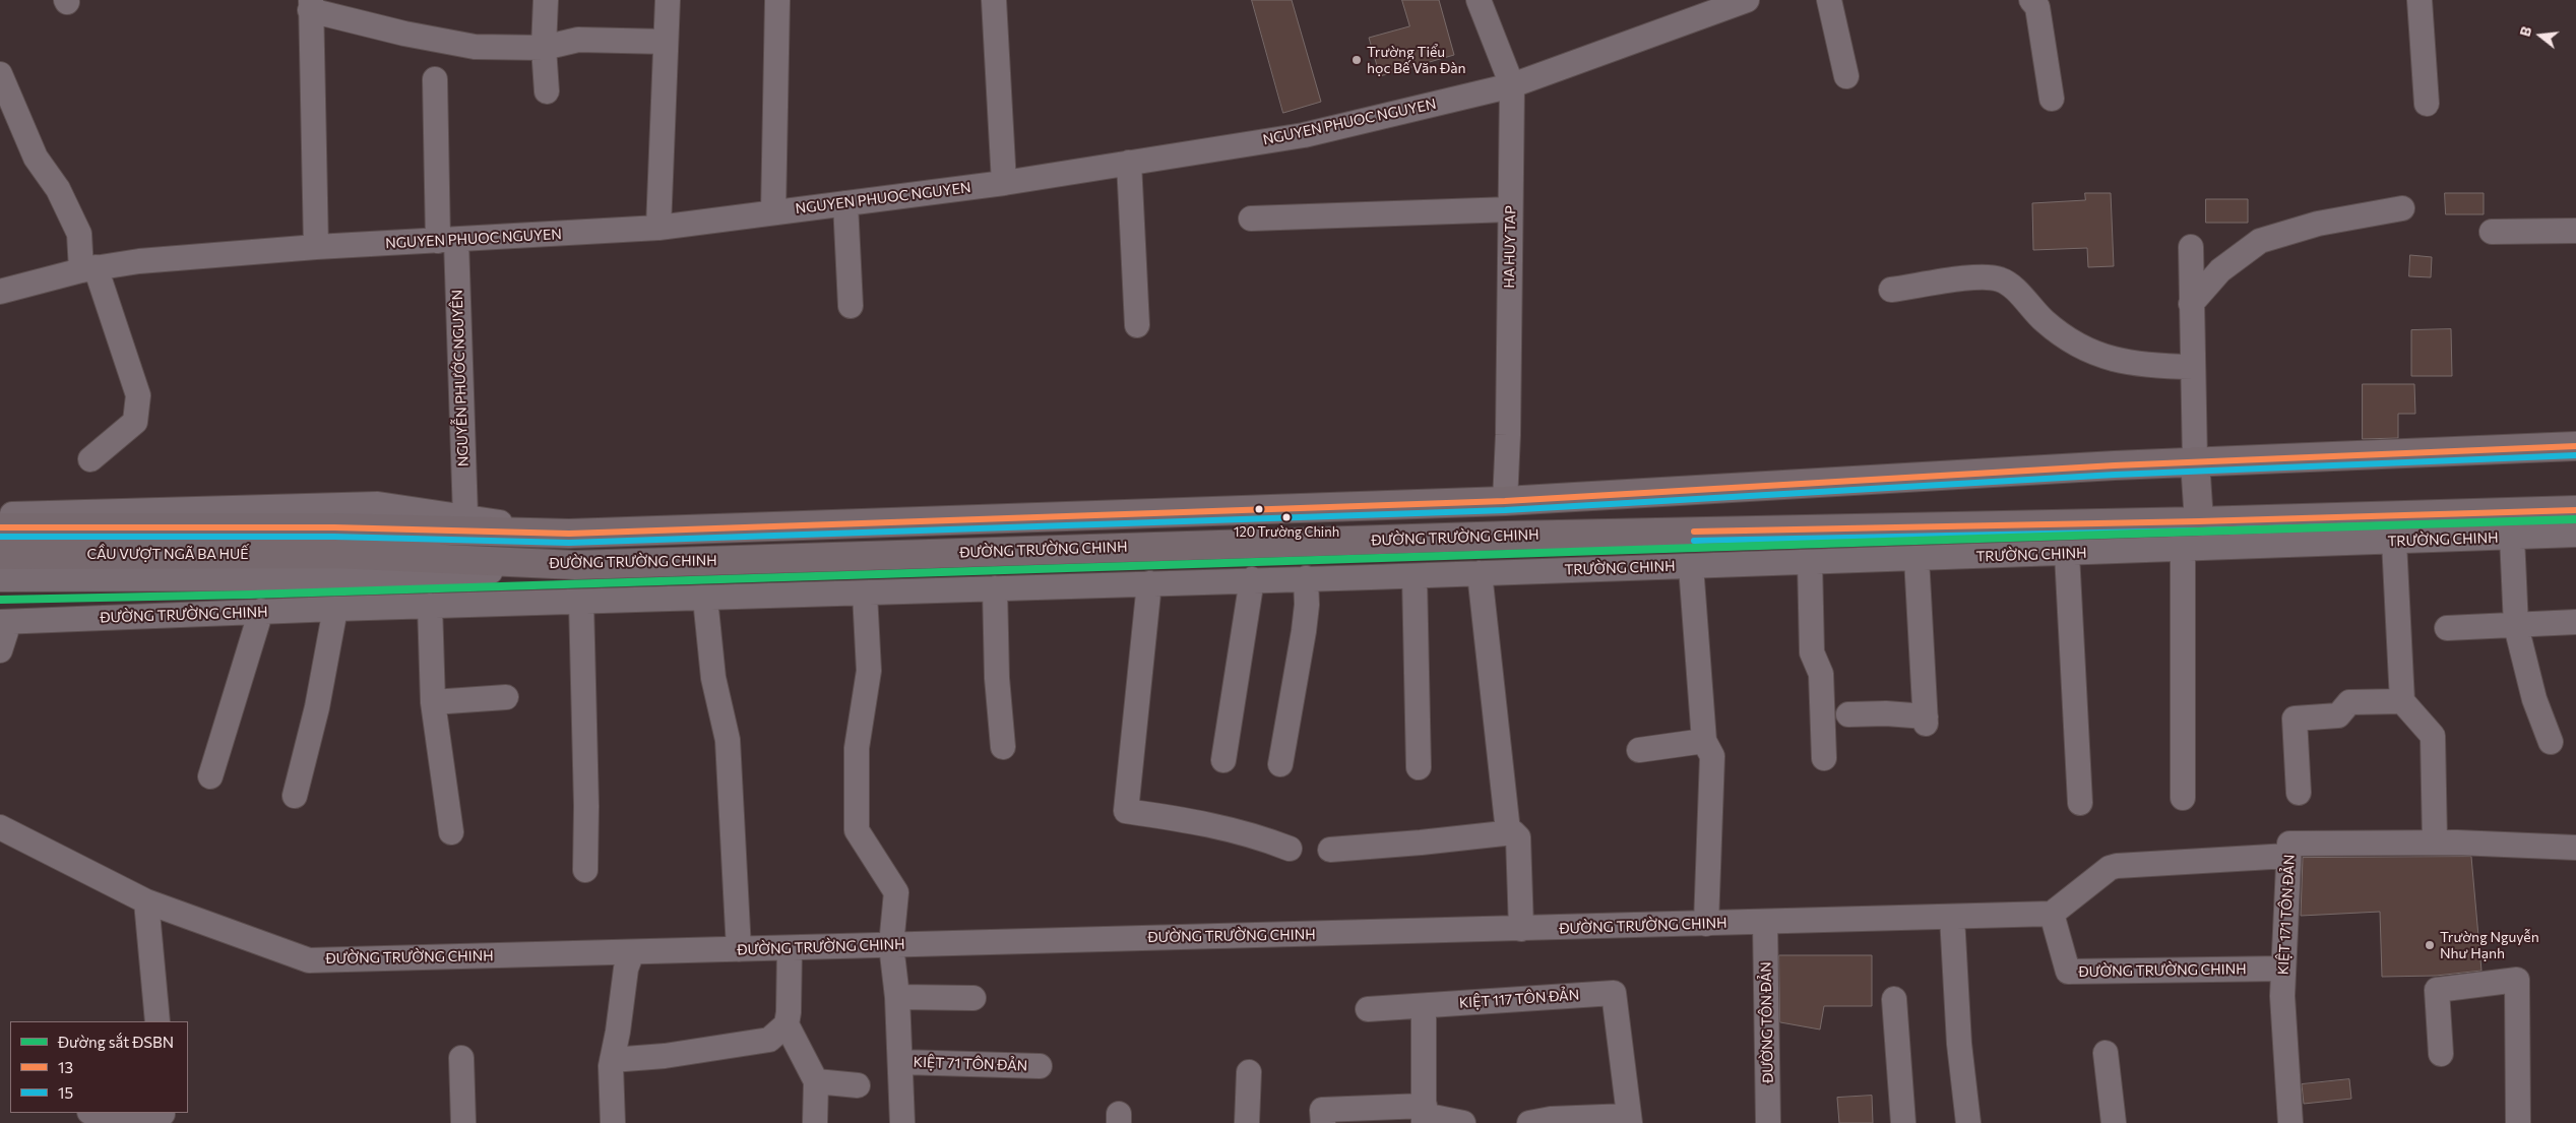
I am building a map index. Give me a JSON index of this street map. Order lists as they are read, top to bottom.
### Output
{
  "streets": {
    "highway": ["ĐƯỜNG TRƯỜNG CHINH", "CẦU VƯỢT NGÃ BA HUẾ"],
    "street": [
      "NGUYEN PHUOC NGUYEN",
      "HA HUY TAP",
      "NGUYỄN PHƯỚC NGUYÊN",
      "TRƯỜNG CHINH",
      "KIỆT 171 TÔN ĐẢN",
      "KIỆT 117 TÔN ĐẢN",
      "ĐƯỜNG TÔN ĐẢN",
      "KIỆT 71 TÔN ĐẢN"
    ]
  },
  "crossings": [
    ["NGUYEN PHUOC NGUYEN", "HA HUY TAP"],
    ["NGUYEN PHUOC NGUYEN", "NGUYỄN PHƯỚC NGUYÊN"],
    ["HA HUY TAP", "ĐƯỜNG TRƯỜNG CHINH"],
    ["ĐƯỜNG TRƯỜNG CHINH", "TRƯỜNG CHINH"],
    ["ĐƯỜNG TRƯỜNG CHINH", "CẦU VƯỢT NGÃ BA HUẾ"],
    ["ĐƯỜNG TRƯỜNG CHINH", "KIỆT 171 TÔN ĐẢN"],
    ["ĐƯỜNG TRƯỜNG CHINH", "ĐƯỜNG TÔN ĐẢN"],
    ["ĐƯỜNG TRƯỜNG CHINH", "KIỆT 71 TÔN ĐẢN"]
  ],
  "places": ["Trường Tiểu học Bế Văn Đàn", "120 Trường Chinh", "Trường Nguyễn Như Hạnh"],
  "lines": ["transit line 13", "transit line 15", "rail line ĐSBN"],
  "legend": ["Đường sắt ĐSBN", "13", "15"],
  "north": "left"
}
